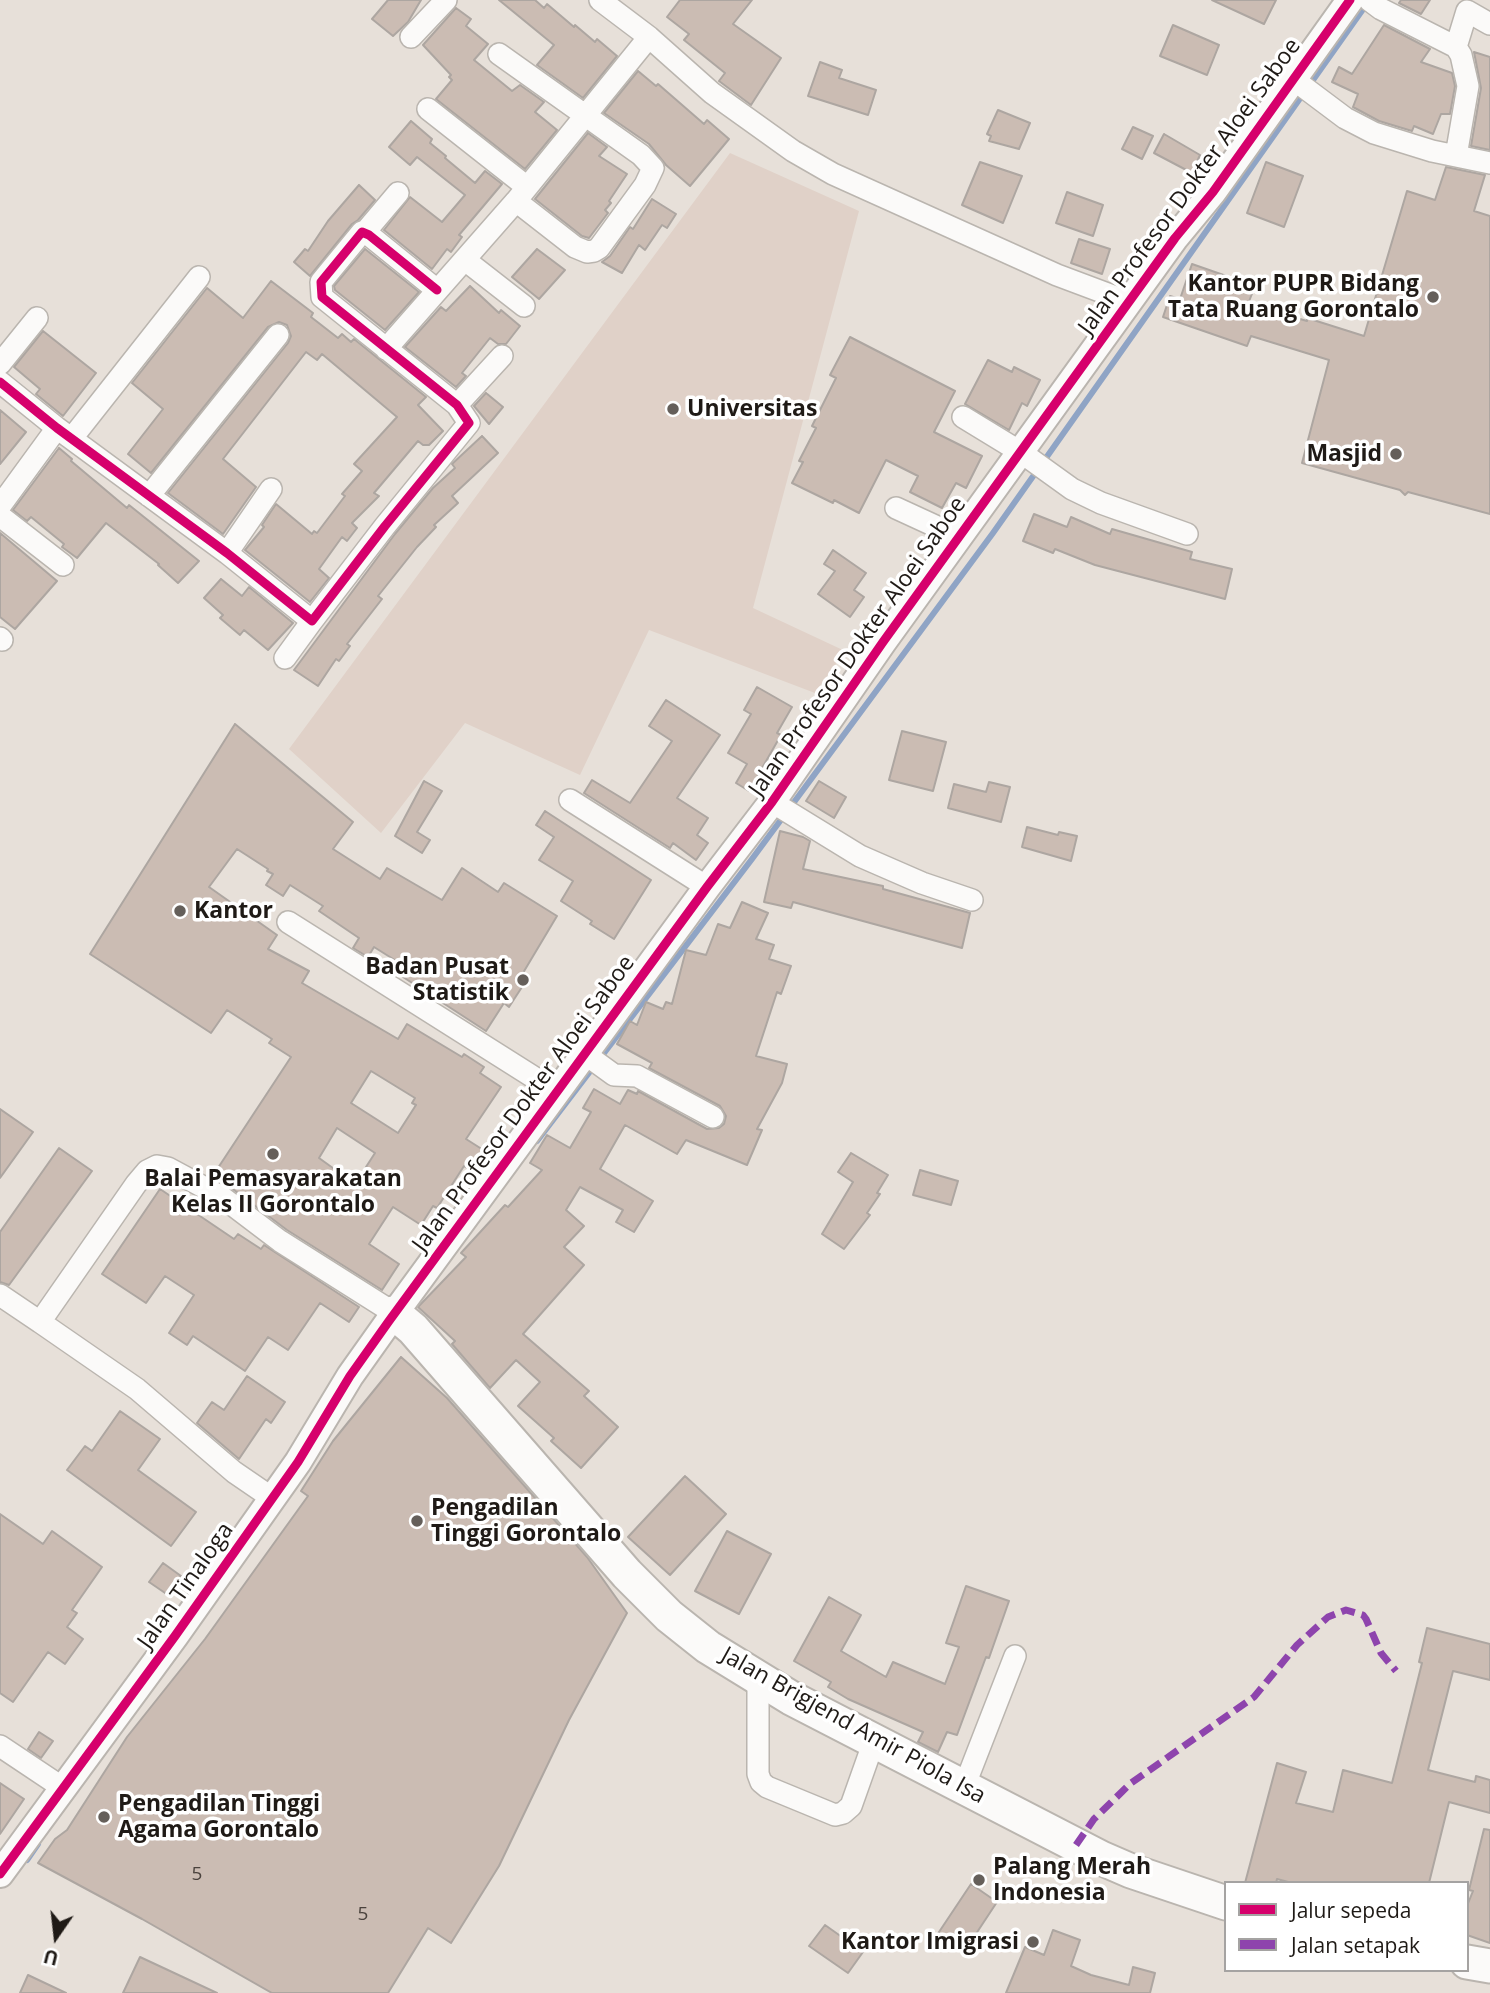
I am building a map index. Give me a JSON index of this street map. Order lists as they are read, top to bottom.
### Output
{
  "streets": {
    "main road": ["Jalan Brigjend Amir Piola Isa"],
    "street": ["Jalan Profesor Dokter Aloei Saboe", "Jalan Tinaloga"]
  },
  "crossings": [
    ["Jalan Profesor Dokter Aloei Saboe", "Jalan Tinaloga"],
    ["Jalan Profesor Dokter Aloei Saboe", "Jalan Brigjend Amir Piola Isa"],
    ["Jalan Tinaloga", "Jalan Brigjend Amir Piola Isa"]
  ],
  "places": [
    "Kantor PUPR Bidang Tata Ruang Gorontalo",
    "Universitas",
    "Masjid",
    "Kantor",
    "Badan Pusat Statistik",
    "Balai Pemasyarakatan Kelas II Gorontalo",
    "Pengadilan Tinggi Gorontalo",
    "Pengadilan Tinggi Agama Gorontalo",
    "Palang Merah Indonesia",
    "Kantor Imigrasi"
  ],
  "house_numbers": ["5", "5"],
  "legend": ["Jalur sepeda", "Jalan setapak"],
  "north": "bottom"
}
